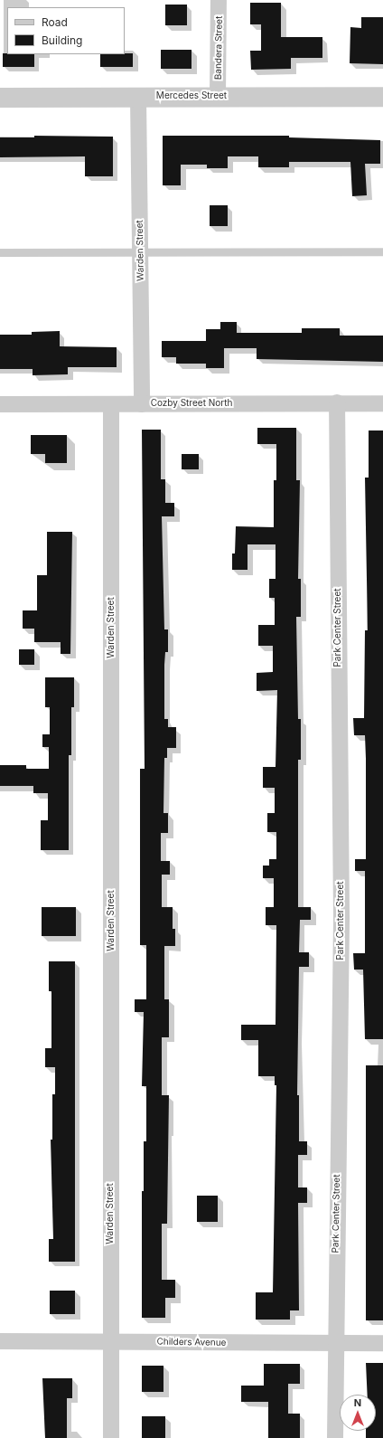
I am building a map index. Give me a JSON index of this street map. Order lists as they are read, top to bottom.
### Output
{
  "streets": {
    "street": [
      "Bandera Street",
      "Mercedes Street",
      "Warden Street",
      "Cozby Street North",
      "Park Center Street",
      "Childers Avenue"
    ]
  },
  "crossings": [
    ["Bandera Street", "Mercedes Street"],
    ["Mercedes Street", "Warden Street"],
    ["Warden Street", "Cozby Street North"],
    ["Warden Street", "Childers Avenue"],
    ["Cozby Street North", "Park Center Street"],
    ["Park Center Street", "Childers Avenue"]
  ],
  "legend": ["Road", "Building"],
  "north": "top"
}
